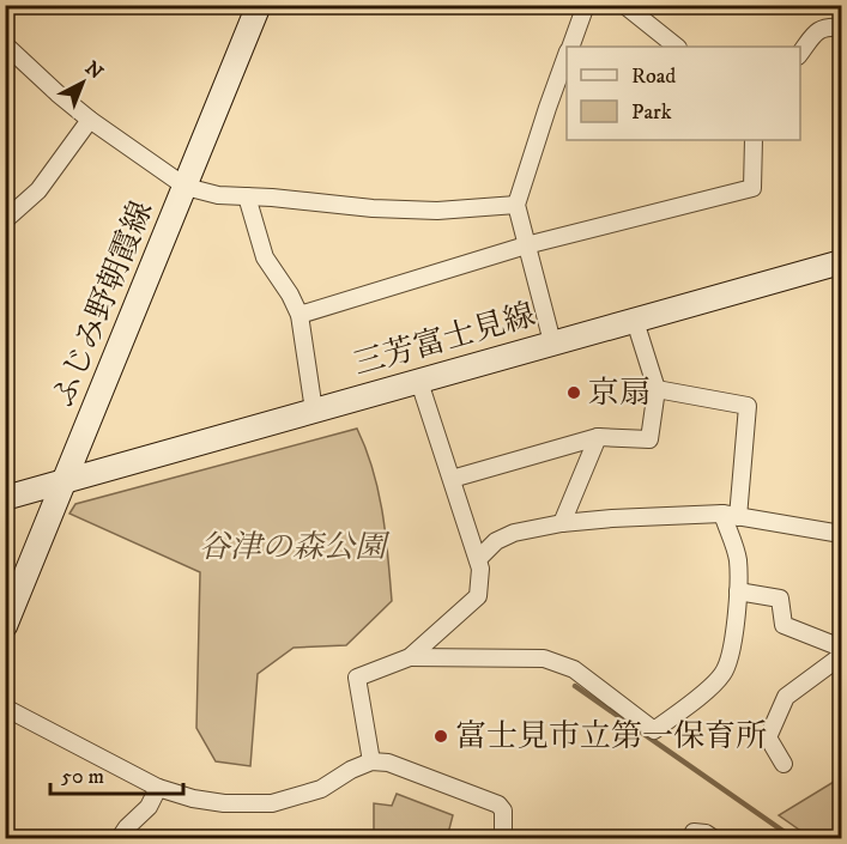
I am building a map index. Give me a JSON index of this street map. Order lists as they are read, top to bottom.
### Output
{
  "streets": {
    "main road": ["ふじみ野朝霞線", "三芳富士見線"]
  },
  "crossings": [
    ["ふじみ野朝霞線", "三芳富士見線"]
  ],
  "parks": ["谷津の森公園"],
  "places": ["京扇", "富士見市立第一保育所"],
  "legend": ["Road", "Park"],
  "scale_bar": "50 m",
  "north": "top right"
}
